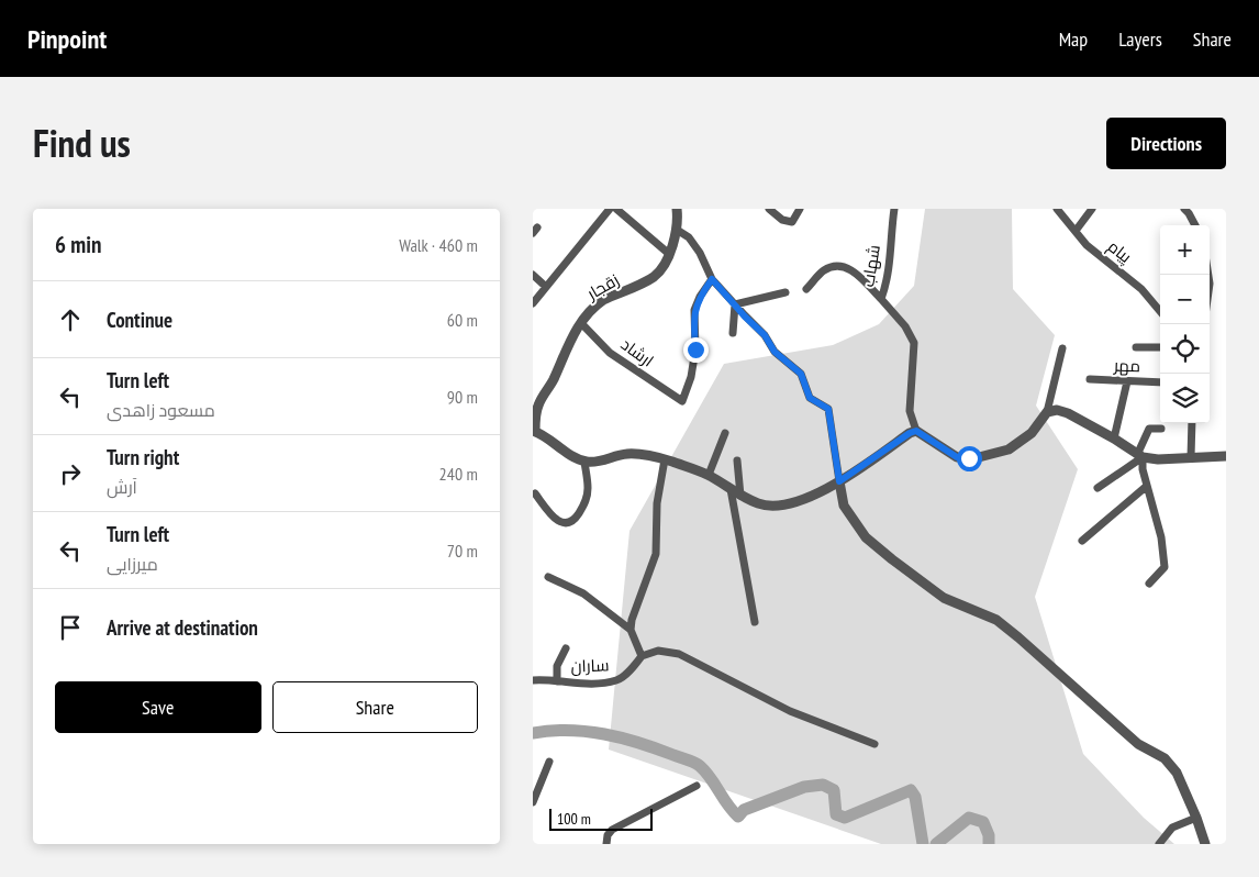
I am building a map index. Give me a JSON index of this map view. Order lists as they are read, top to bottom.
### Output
{
  "streets": {
    "street": [
      "پیام",
      "شهاب",
      "زقجار",
      "ارشاد",
      "مهر",
      "ساران"
    ]
  },
  "crossings": [
    ["زقجار", "ارشاد"]
  ],
  "scale_bar": "100 m",
  "page": {
    "header": "Pinpoint",
    "nav": ["Map", "Layers", "Share"],
    "title": "Find us",
    "buttons": [
      "Directions",
      ["Save", "Share"]
    ],
    "heading": ["6 min", "Walk · 460 m"],
    "map_buttons": ["+", "−"],
    "list": [
      ["Continue", "60 m"],
      ["Turn left", "مسعود زاهدی", "90 m"],
      ["Turn right", "آرش", "240 m"],
      ["Turn left", "میرزایی", "70 m"],
      "Arrive at destination"
    ],
    "scale": "100 m"
  }
}
